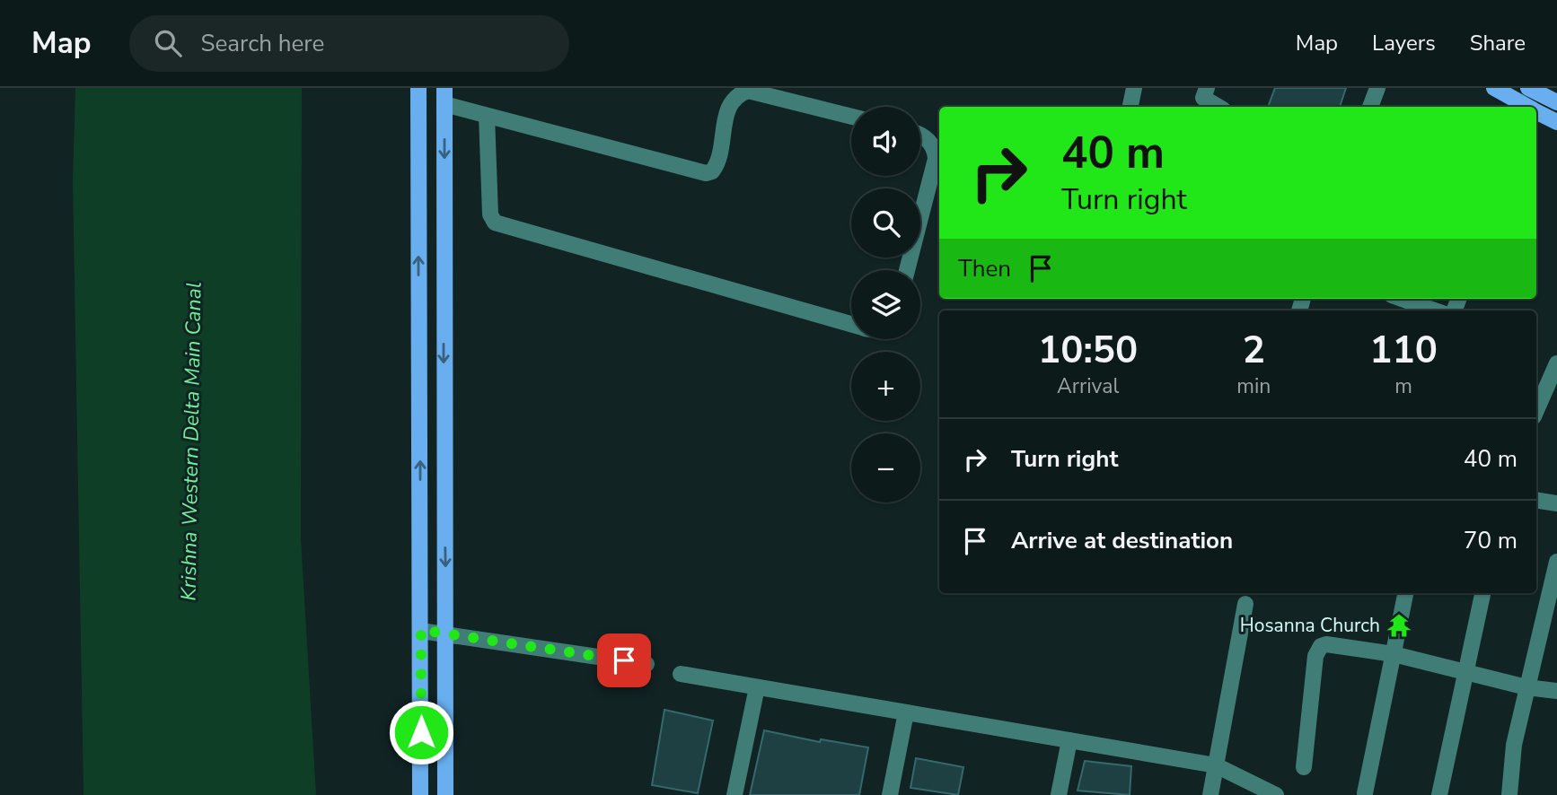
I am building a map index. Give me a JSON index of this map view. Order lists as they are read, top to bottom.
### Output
{
  "water": ["Krishna Western Delta Main Canal"],
  "places": {
    "temple": ["Hosanna Church"]
  },
  "page": {
    "header": "Map",
    "search": "Search here",
    "nav": ["Map", "Layers", "Share"],
    "map_buttons": ["+", "−"],
    "turn": ["40 m", "Turn right"],
    "then": "Then",
    "eta": [
      "10:50",
      "Arrival",
      "2",
      "min",
      "110",
      "m"
    ],
    "list": [
      {
        "name": "Turn right",
        "value": "40 m"
      },
      {
        "name": "Arrive at destination",
        "value": "70 m"
      }
    ]
  }
}
